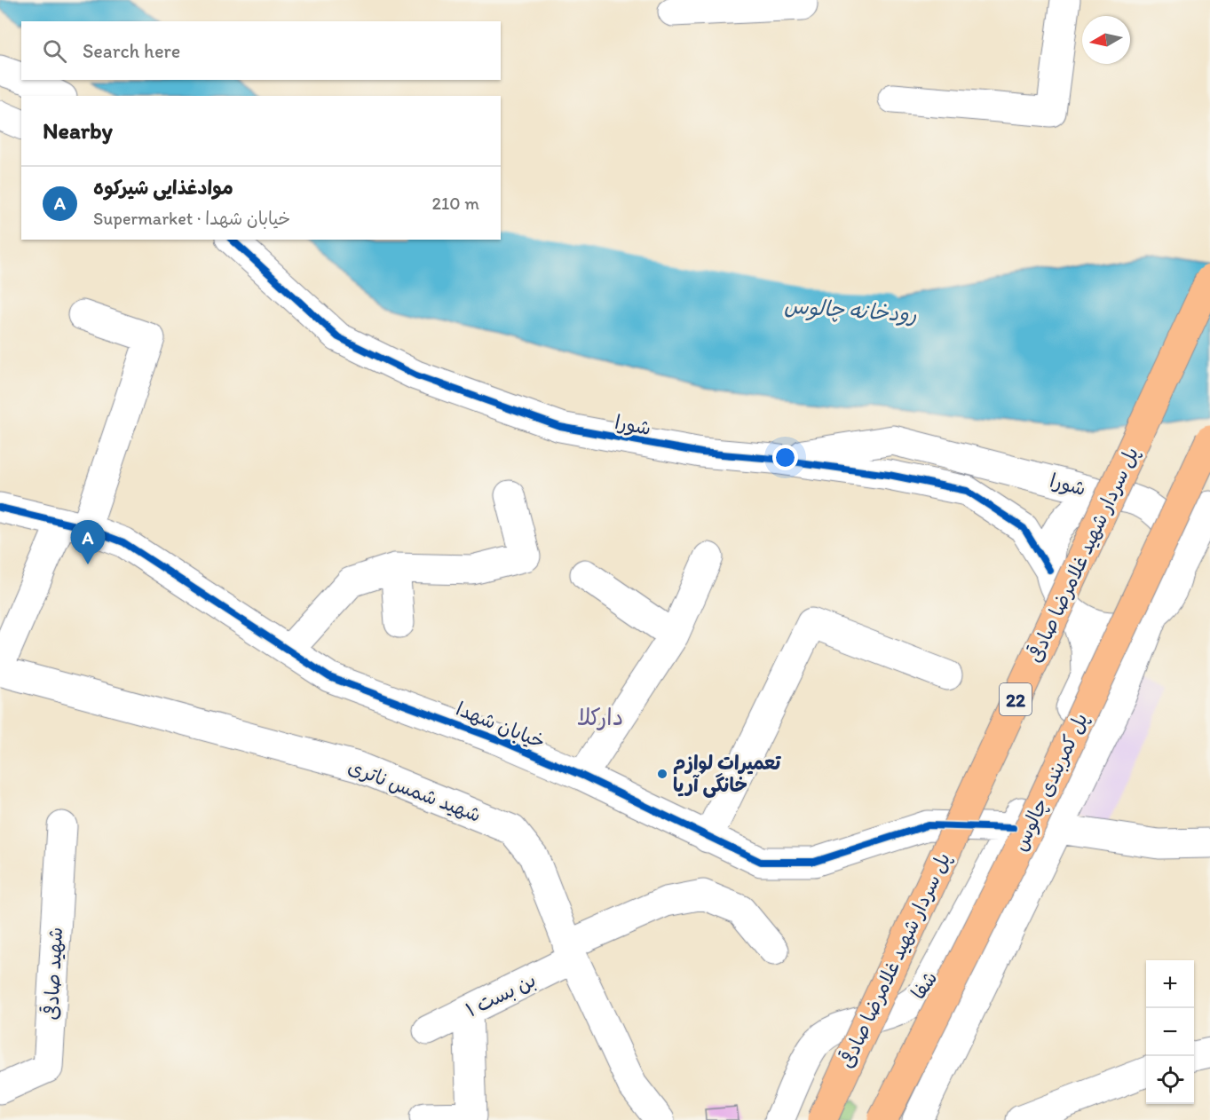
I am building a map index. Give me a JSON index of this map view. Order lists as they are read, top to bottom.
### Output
{
  "streets": {
    "highway": ["پل سردار شهید غلامرضا صادقی", "22", "پل کمربندی چالوس"],
    "street": [
      "شورا",
      "خیابان شهدا",
      "شهید شمس ناتری",
      "شهید صادقی",
      "شفا",
      "بن بست ۱"
    ]
  },
  "crossings": [
    ["خیابان شهدا", "شفا"],
    ["شهید شمس ناتری", "بن بست ۱"]
  ],
  "districts": ["دارکلا"],
  "water": ["رودخانه چالوس"],
  "places": ["تعمیرات لوازم خانگی آریا"],
  "north": "left",
  "page": {
    "search": "Search here",
    "heading": "Nearby",
    "list": [
      {
        "mark": "A",
        "name": "موادغذایی شیرکوه",
        "note": "Supermarket · خیابان شهدا",
        "value": "210 m"
      }
    ],
    "pins": "A",
    "map_buttons": ["+", "−"]
  }
}
